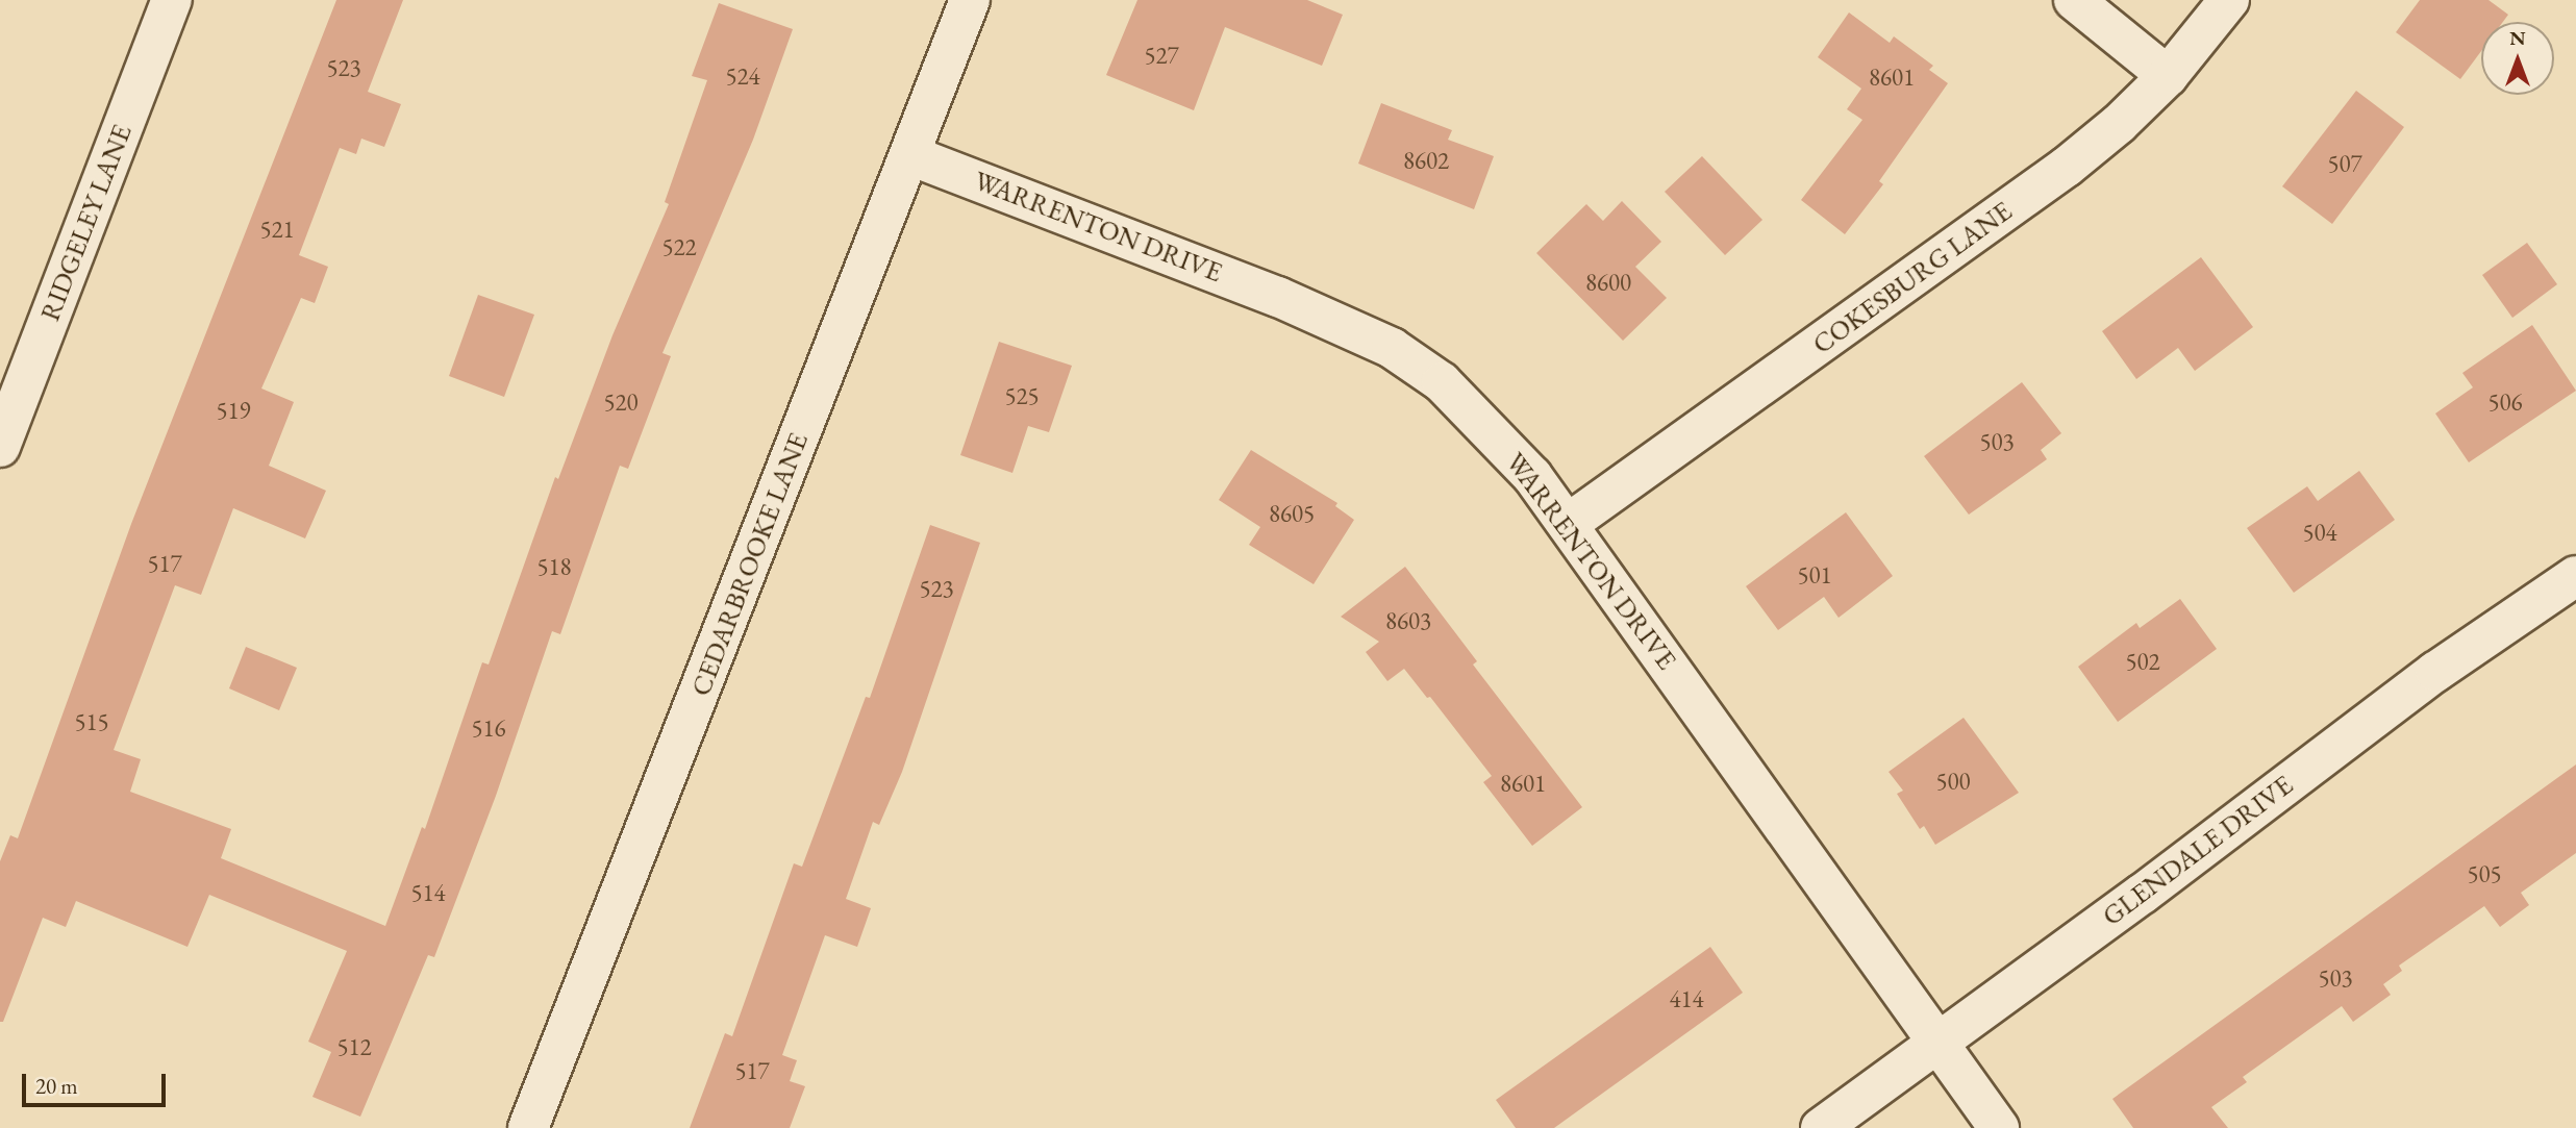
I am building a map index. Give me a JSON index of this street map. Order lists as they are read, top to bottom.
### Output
{
  "streets": {
    "street": [
      "RIDGELEY LANE",
      "WARRENTON DRIVE",
      "COKESBURG LANE",
      "CEDARBROOKE LANE",
      "GLENDALE DRIVE"
    ]
  },
  "crossings": [
    ["WARRENTON DRIVE", "COKESBURG LANE"],
    ["WARRENTON DRIVE", "CEDARBROOKE LANE"],
    ["WARRENTON DRIVE", "GLENDALE DRIVE"]
  ],
  "house_numbers": [
    "527",
    "523",
    "524",
    "8601",
    "8602",
    "507",
    "521",
    "522",
    "8600",
    "525",
    "520",
    "506",
    "519",
    "503",
    "8605",
    "504",
    "517",
    "518",
    "501",
    "523",
    "8603",
    "502",
    "515",
    "516",
    "500",
    "8601",
    "505",
    "514",
    "503",
    "414",
    "512",
    "517"
  ],
  "scale_bar": "20 m",
  "north": "top"
}
